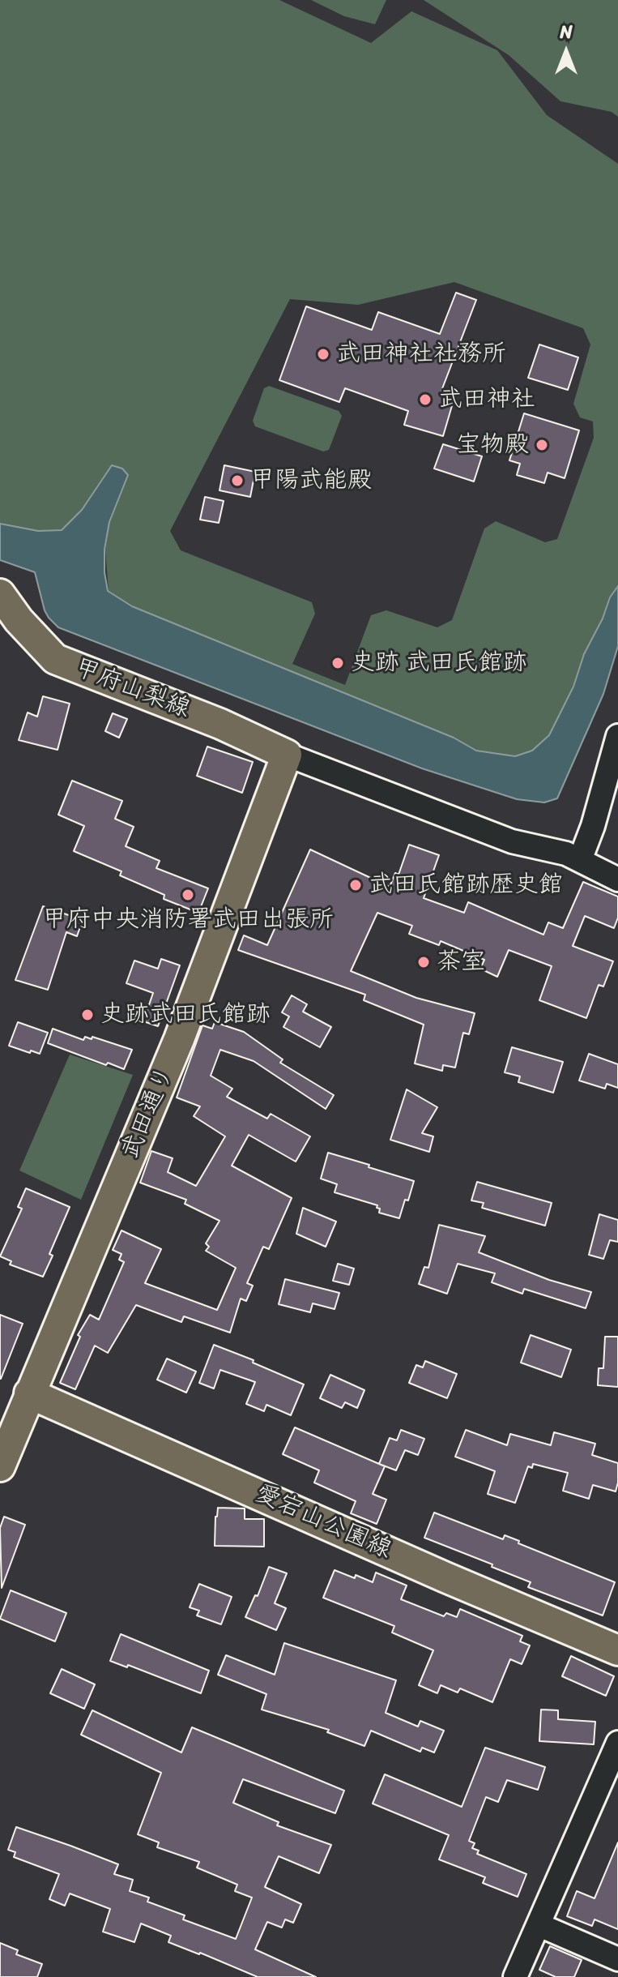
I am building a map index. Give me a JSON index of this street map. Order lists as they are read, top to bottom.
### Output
{
  "streets": {
    "main road": ["甲府山梨線", "武田通り", "愛宕山公園線"]
  },
  "crossings": [
    ["甲府山梨線", "武田通り"],
    ["武田通り", "愛宕山公園線"]
  ],
  "places": [
    "武田神社社務所",
    "武田神社",
    "宝物殿",
    "甲陽武能殿",
    "史跡 武田氏館跡",
    "武田氏館跡歴史館",
    "甲府中央消防署武田出張所",
    "茶室",
    "史跡武田氏館跡"
  ],
  "north": "top"
}
